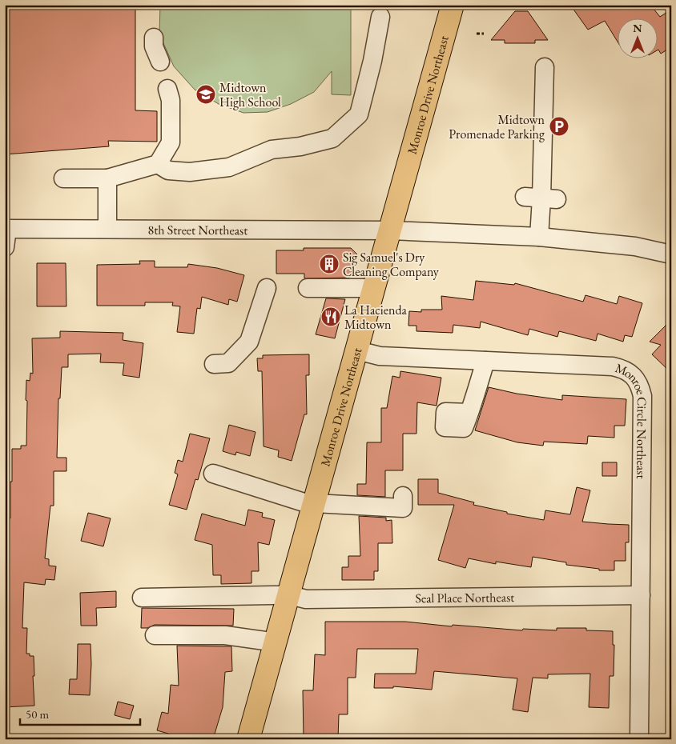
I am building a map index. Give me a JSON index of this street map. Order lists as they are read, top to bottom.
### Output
{
  "streets": {
    "main road": ["Monroe Drive Northeast"],
    "street": ["8th Street Northeast", "Monroe Circle Northeast", "Seal Place Northeast"]
  },
  "crossings": [
    ["Monroe Drive Northeast", "8th Street Northeast"],
    ["Monroe Drive Northeast", "Monroe Circle Northeast"],
    ["Monroe Drive Northeast", "Seal Place Northeast"],
    ["Monroe Circle Northeast", "Seal Place Northeast"]
  ],
  "places": {
    "school or university": ["Midtown High School"],
    "parking": ["Midtown Promenade Parking"],
    "building": ["Sig Samuel's Dry Cleaning Company"],
    "restaurant": ["La Hacienda Midtown"]
  },
  "scale_bar": "50 m",
  "north": "top"
}
